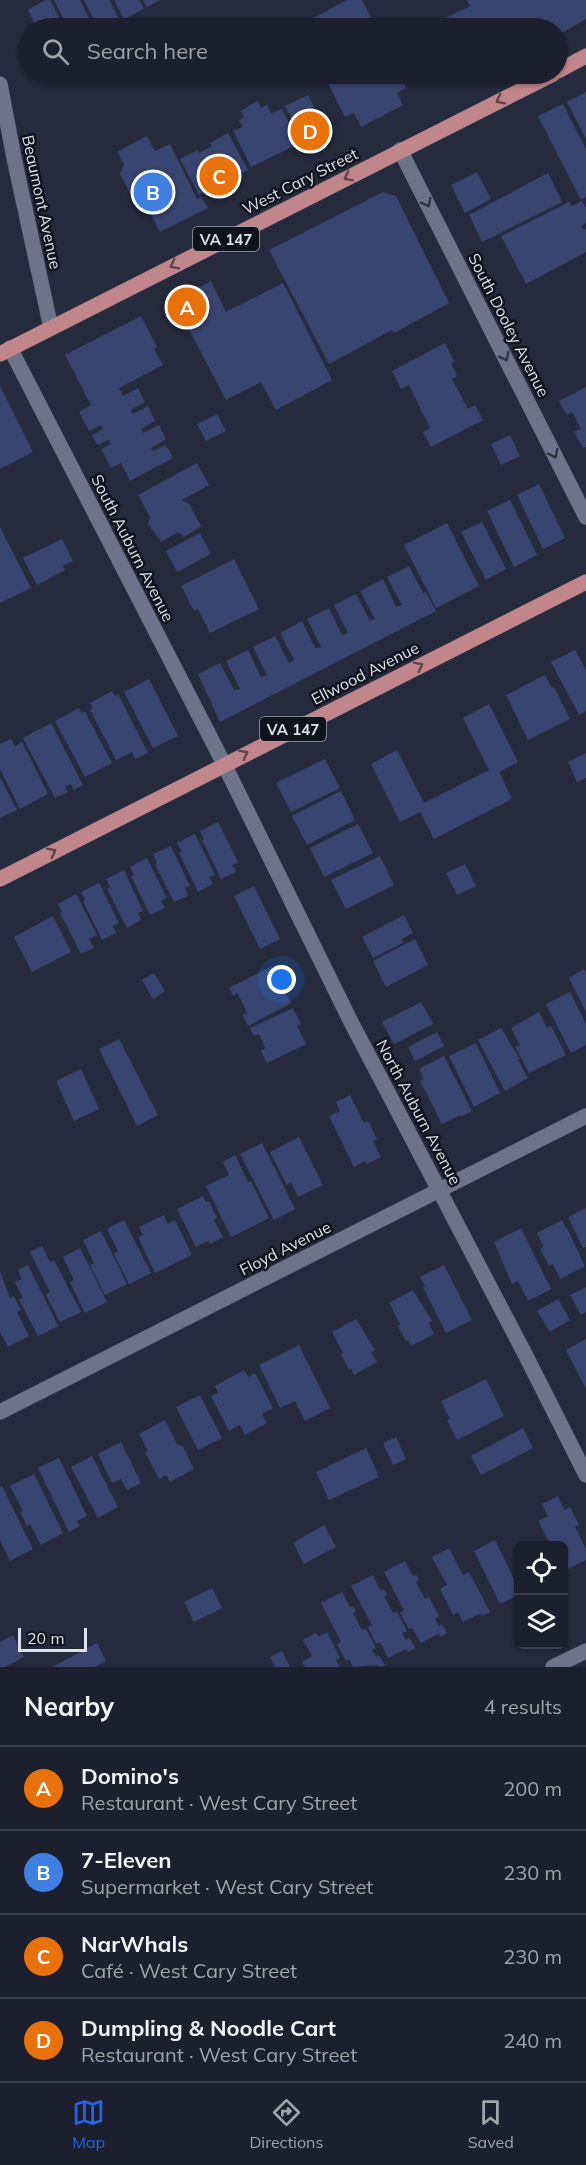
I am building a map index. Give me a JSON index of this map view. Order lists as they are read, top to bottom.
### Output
{
  "streets": {
    "main road": ["West Cary Street", "VA 147", "Ellwood Avenue"],
    "street": [
      "Beaumont Avenue",
      "South Dooley Avenue",
      "South Auburn Avenue",
      "North Auburn Avenue",
      "Floyd Avenue"
    ]
  },
  "crossings": [
    ["West Cary Street", "Beaumont Avenue"],
    ["West Cary Street", "South Dooley Avenue"],
    ["West Cary Street", "South Auburn Avenue"],
    ["South Auburn Avenue", "Ellwood Avenue"],
    ["South Auburn Avenue", "North Auburn Avenue"],
    ["Ellwood Avenue", "North Auburn Avenue"],
    ["North Auburn Avenue", "Floyd Avenue"]
  ],
  "one_way": ["West Cary Street", "South Dooley Avenue", "Ellwood Avenue"],
  "scale_bar": "20 m",
  "page": {
    "search": "Search here",
    "pins": [
      "D",
      "C",
      "B",
      "A"
    ],
    "scale": "20 m",
    "heading": ["Nearby", "4 results"],
    "list": [
      {
        "mark": "A",
        "name": "Domino's",
        "note": "Restaurant · West Cary Street",
        "value": "200 m"
      },
      {
        "mark": "B",
        "name": "7-Eleven",
        "note": "Supermarket · West Cary Street",
        "value": "230 m"
      },
      {
        "mark": "C",
        "name": "NarWhals",
        "note": "Café · West Cary Street",
        "value": "230 m"
      },
      {
        "mark": "D",
        "name": "Dumpling & Noodle Cart",
        "note": "Restaurant · West Cary Street",
        "value": "240 m"
      }
    ],
    "nav": ["Map", "Directions", "Saved"]
  }
}
